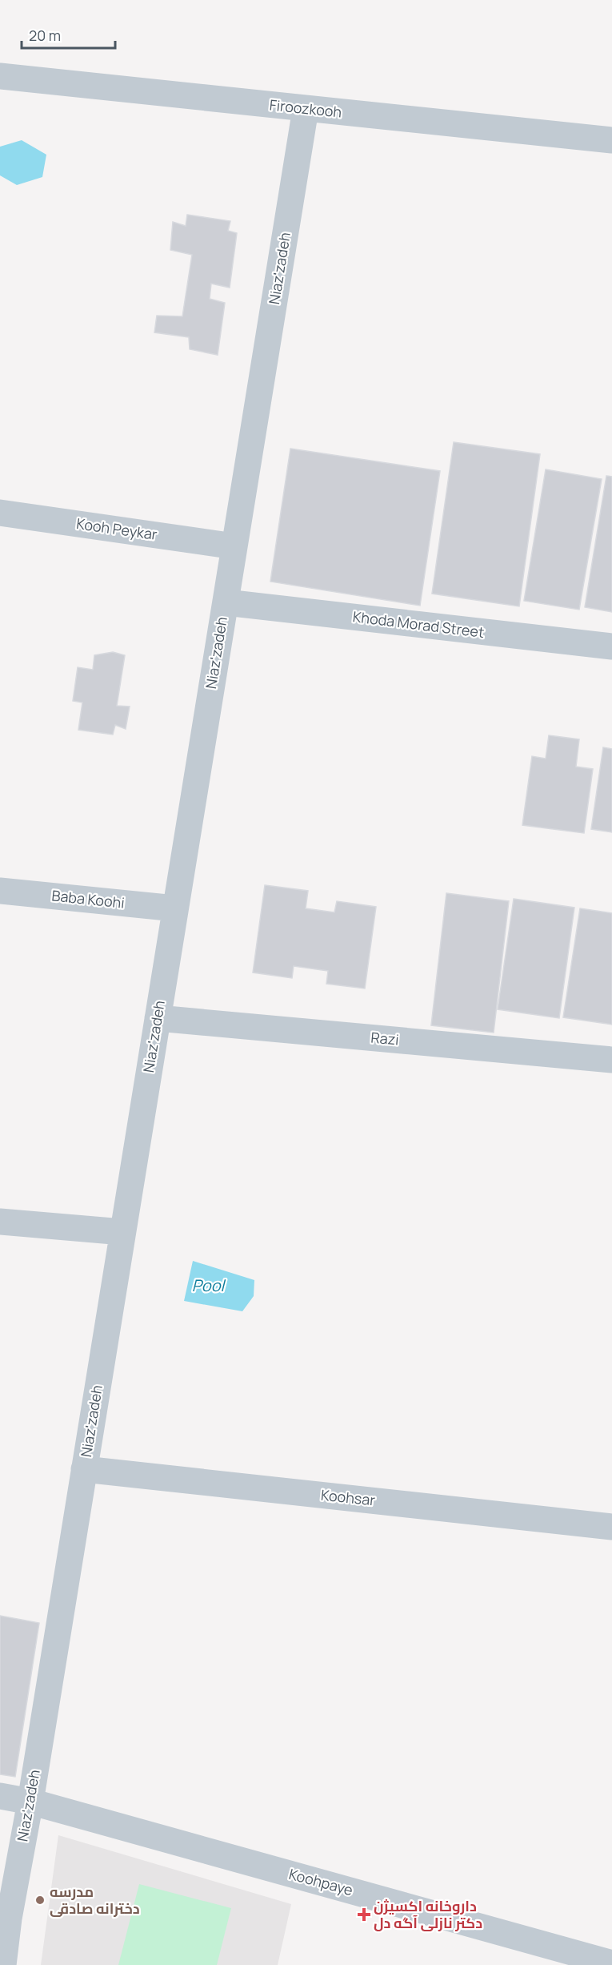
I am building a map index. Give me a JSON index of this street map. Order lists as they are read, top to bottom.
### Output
{
  "streets": {
    "street": [
      "Firoozkooh",
      "Niaz'zadeh",
      "Kooh Peykar",
      "Khoda Morad Street",
      "Baba Koohi",
      "Razi",
      "Koohsar",
      "Koohpaye"
    ]
  },
  "crossings": [
    ["Firoozkooh", "Niaz'zadeh"],
    ["Niaz'zadeh", "Kooh Peykar"],
    ["Niaz'zadeh", "Khoda Morad Street"],
    ["Niaz'zadeh", "Baba Koohi"],
    ["Niaz'zadeh", "Razi"],
    ["Niaz'zadeh", "Koohsar"],
    ["Niaz'zadeh", "Koohpaye"]
  ],
  "water": ["Pool"],
  "places": {
    "other": ["مدرسه دخترانه صادقی"],
    "health": ["داروخانه اکسیژن دکتر نازلی آگه دل"]
  },
  "scale_bar": "20 m"
}
